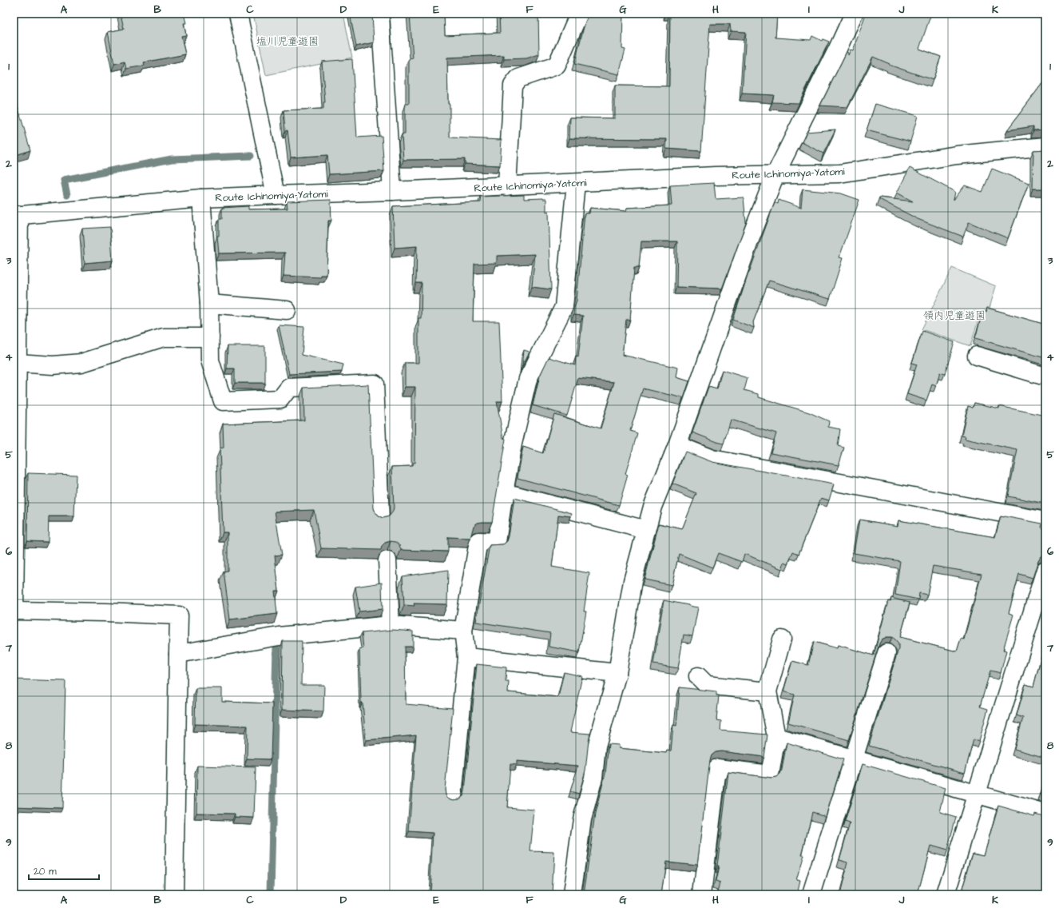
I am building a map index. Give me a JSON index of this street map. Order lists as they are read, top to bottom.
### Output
{
  "streets": {
    "street": ["Route Ichinomiya-Yatomi"]
  },
  "parks": ["塩川児童遊園", "領内児童遊園"],
  "scale_bar": "20 m",
  "grid": {
    "columns": [
      "A",
      "B",
      "C",
      "D",
      "E",
      "F",
      "G",
      "H",
      "I",
      "J",
      "K"
    ],
    "rows": [
      "1",
      "2",
      "3",
      "4",
      "5",
      "6",
      "7",
      "8",
      "9"
    ]
  }
}
